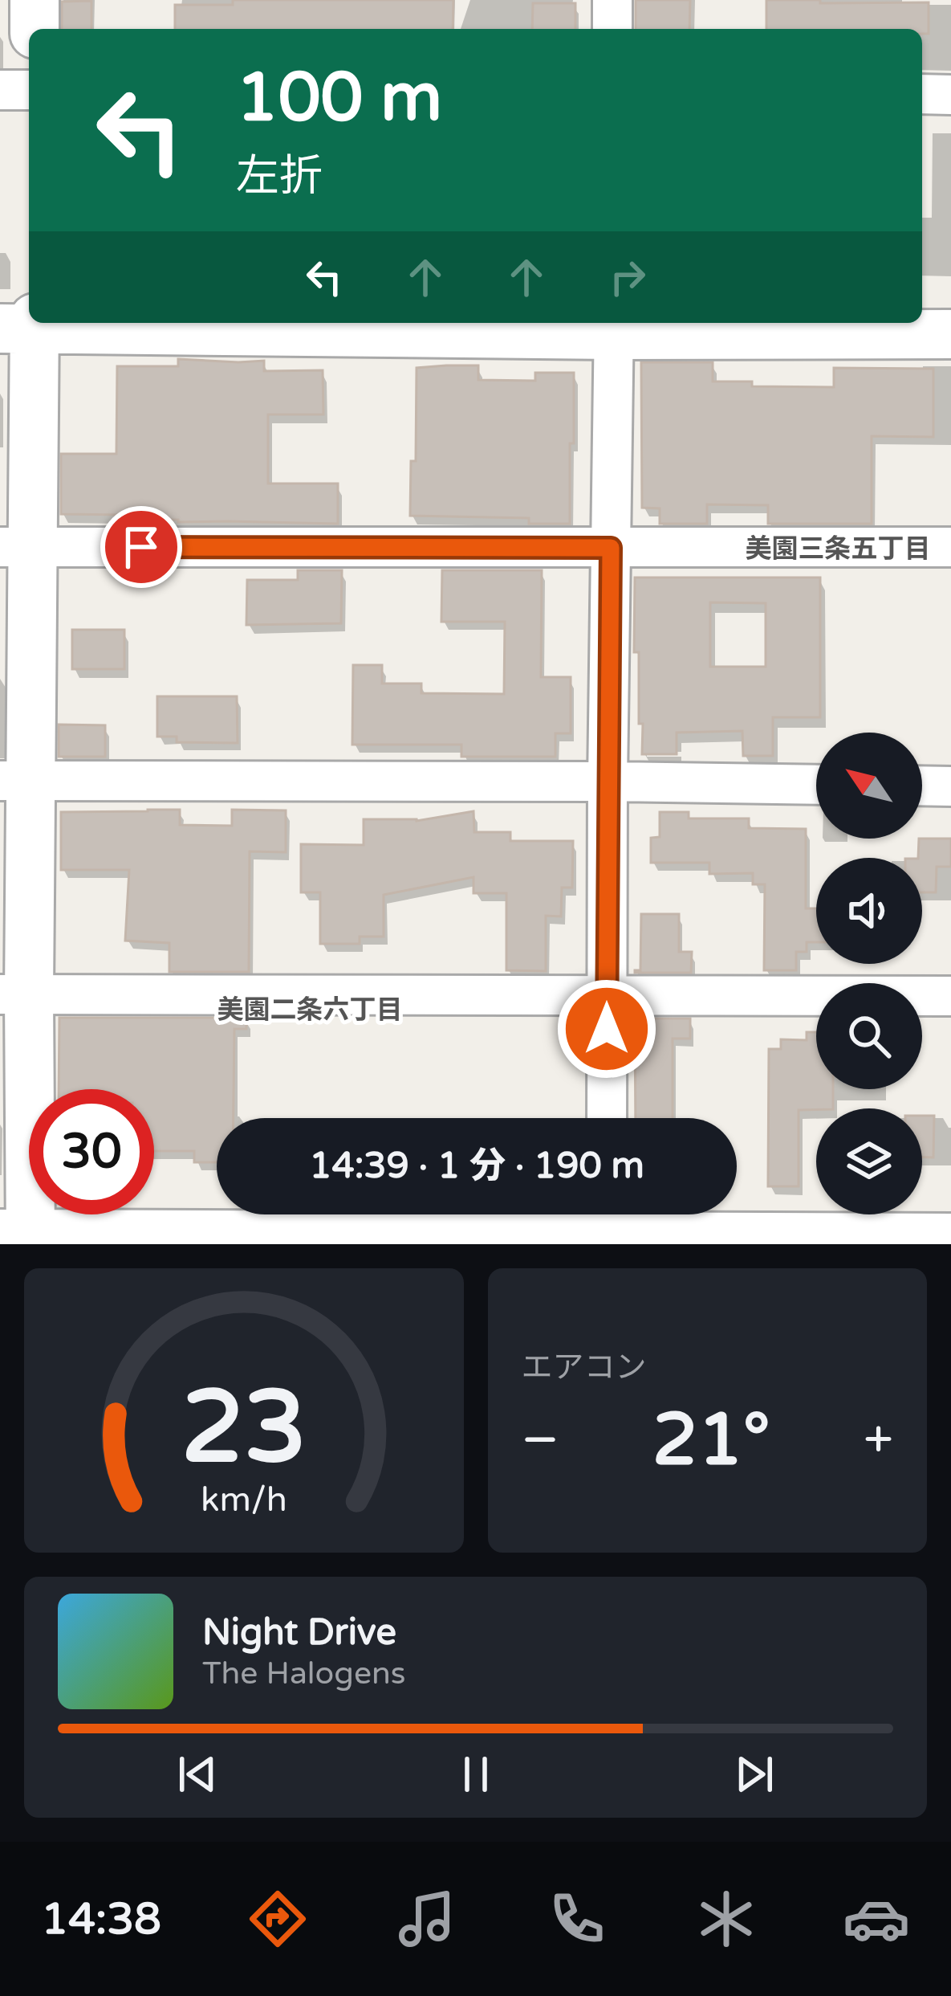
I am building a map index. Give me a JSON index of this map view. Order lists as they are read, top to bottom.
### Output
{
  "districts": ["美園三条五丁目", "美園二条六丁目"],
  "north": "top left",
  "page": {
    "turn": ["100 m", "左折"],
    "limit": "30",
    "trip": "14:39 · 1 分 · 190 m",
    "tile": "エアコン",
    "heat": ["−", "21°", "+"],
    "song": ["Night Drive", "The Halogens"],
    "tabs": "14:38",
    "gauge": ["23", "km/h"]
  }
}
